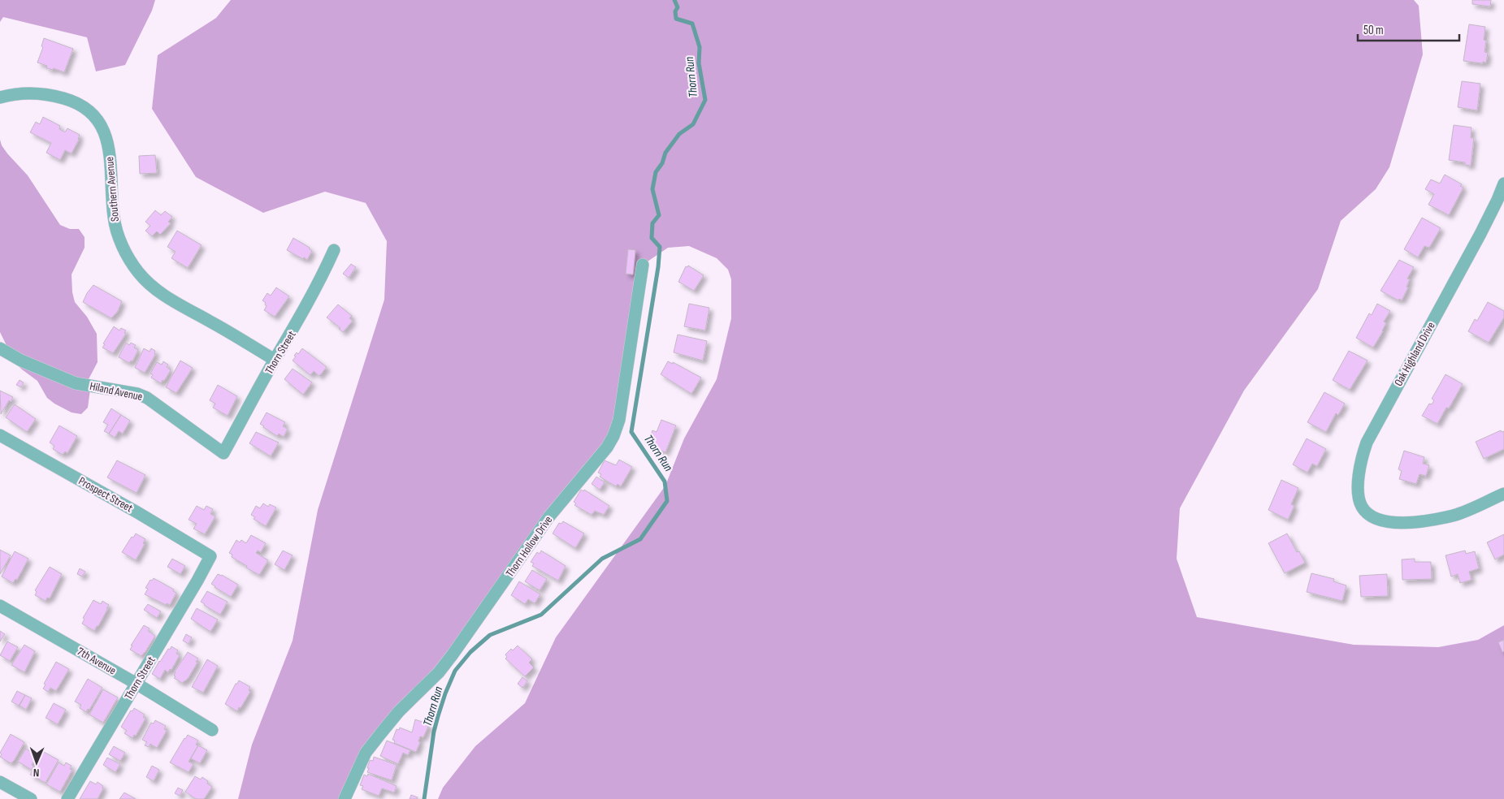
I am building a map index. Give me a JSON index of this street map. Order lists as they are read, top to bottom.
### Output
{
  "streets": {
    "street": [
      "Southern Avenue",
      "Thorn Street",
      "Oak Highland Drive",
      "Hiland Avenue",
      "Prospect Street",
      "Thorn Hollow Drive",
      "7th Avenue"
    ]
  },
  "crossings": [
    ["Southern Avenue", "Thorn Street"],
    ["Thorn Street", "Hiland Avenue"],
    ["Thorn Street", "Prospect Street"],
    ["Thorn Street", "7th Avenue"]
  ],
  "water": ["Thorn Run"],
  "scale_bar": "50 m",
  "north": "bottom"
}
